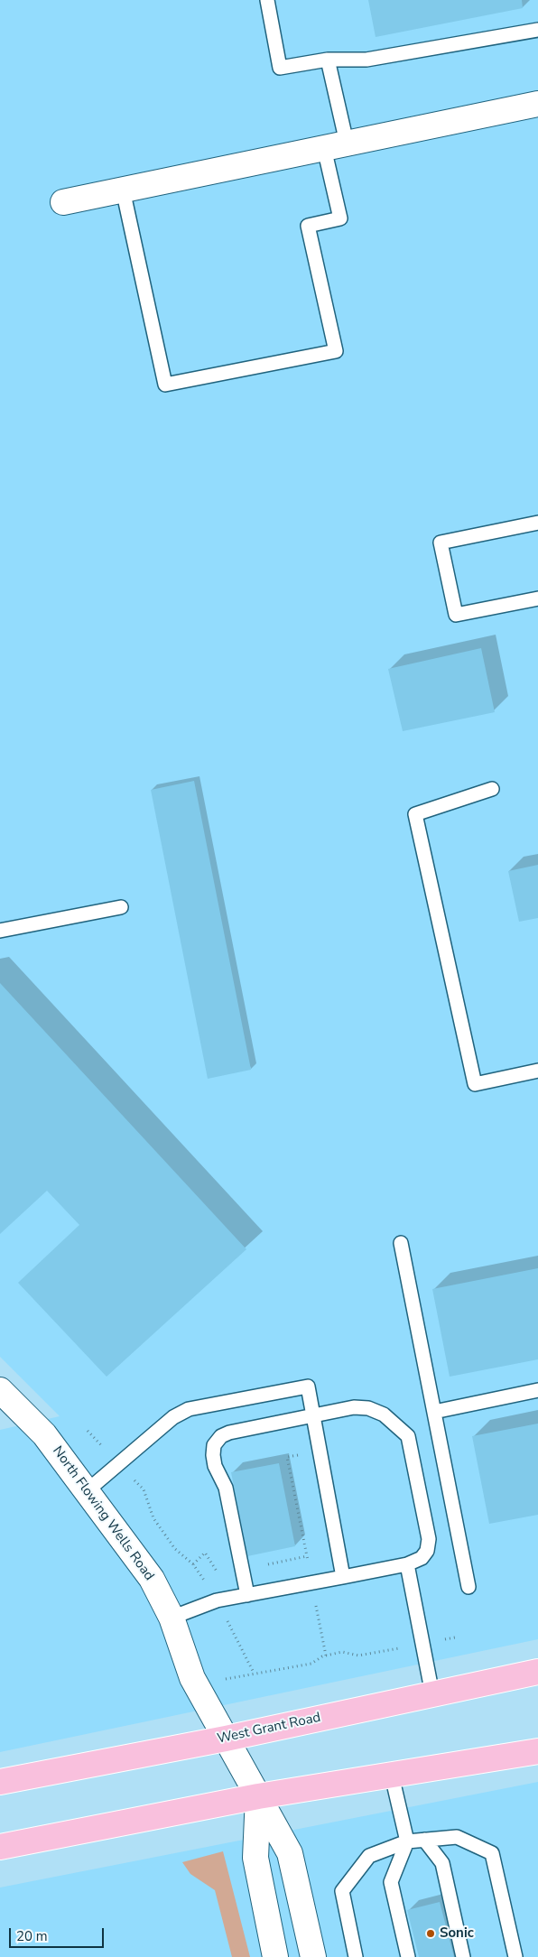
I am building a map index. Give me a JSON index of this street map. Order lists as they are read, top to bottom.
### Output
{
  "streets": {
    "main road": ["West Grant Road"],
    "street": ["North Flowing Wells Road"]
  },
  "crossings": [
    ["North Flowing Wells Road", "West Grant Road"]
  ],
  "places": ["Sonic"],
  "scale_bar": "20 m"
}
